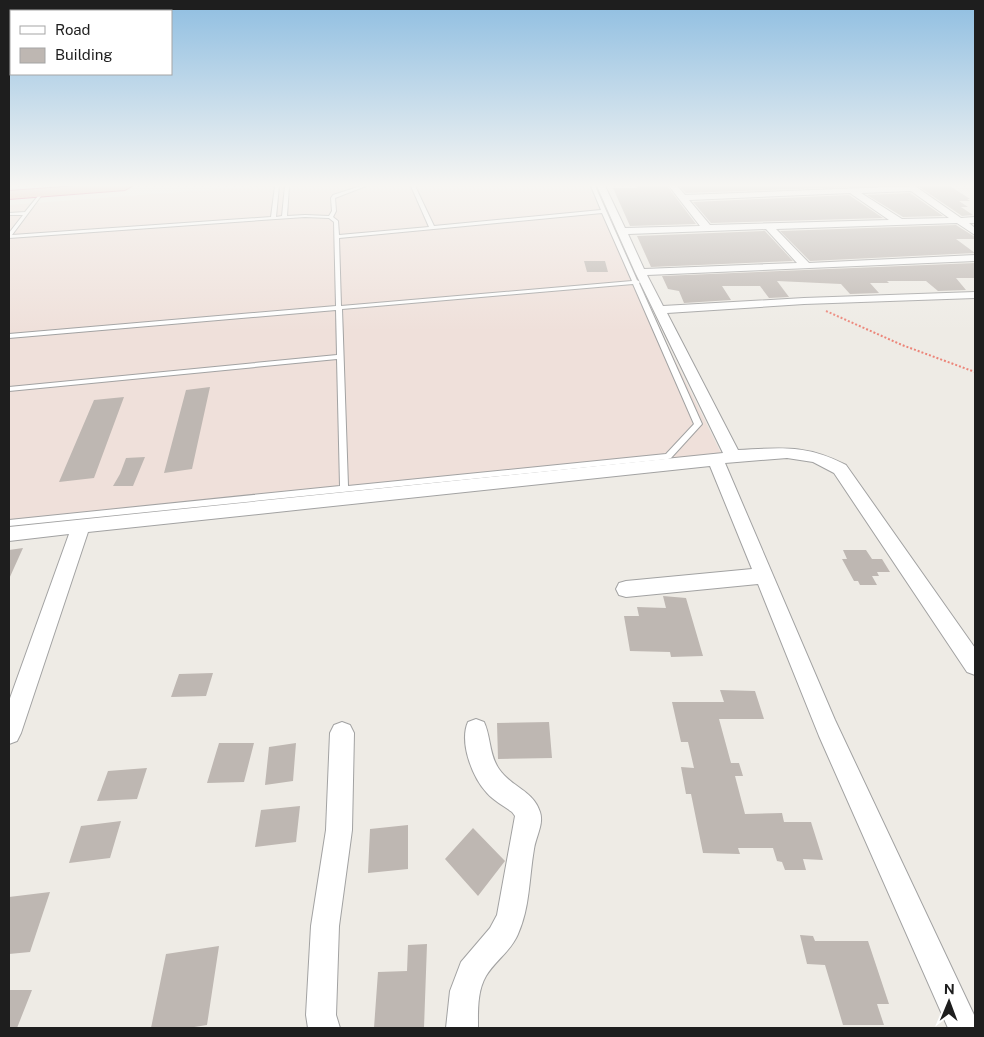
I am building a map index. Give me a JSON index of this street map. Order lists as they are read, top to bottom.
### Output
{
  "legend": ["Road", "Building"],
  "north": "top"
}
